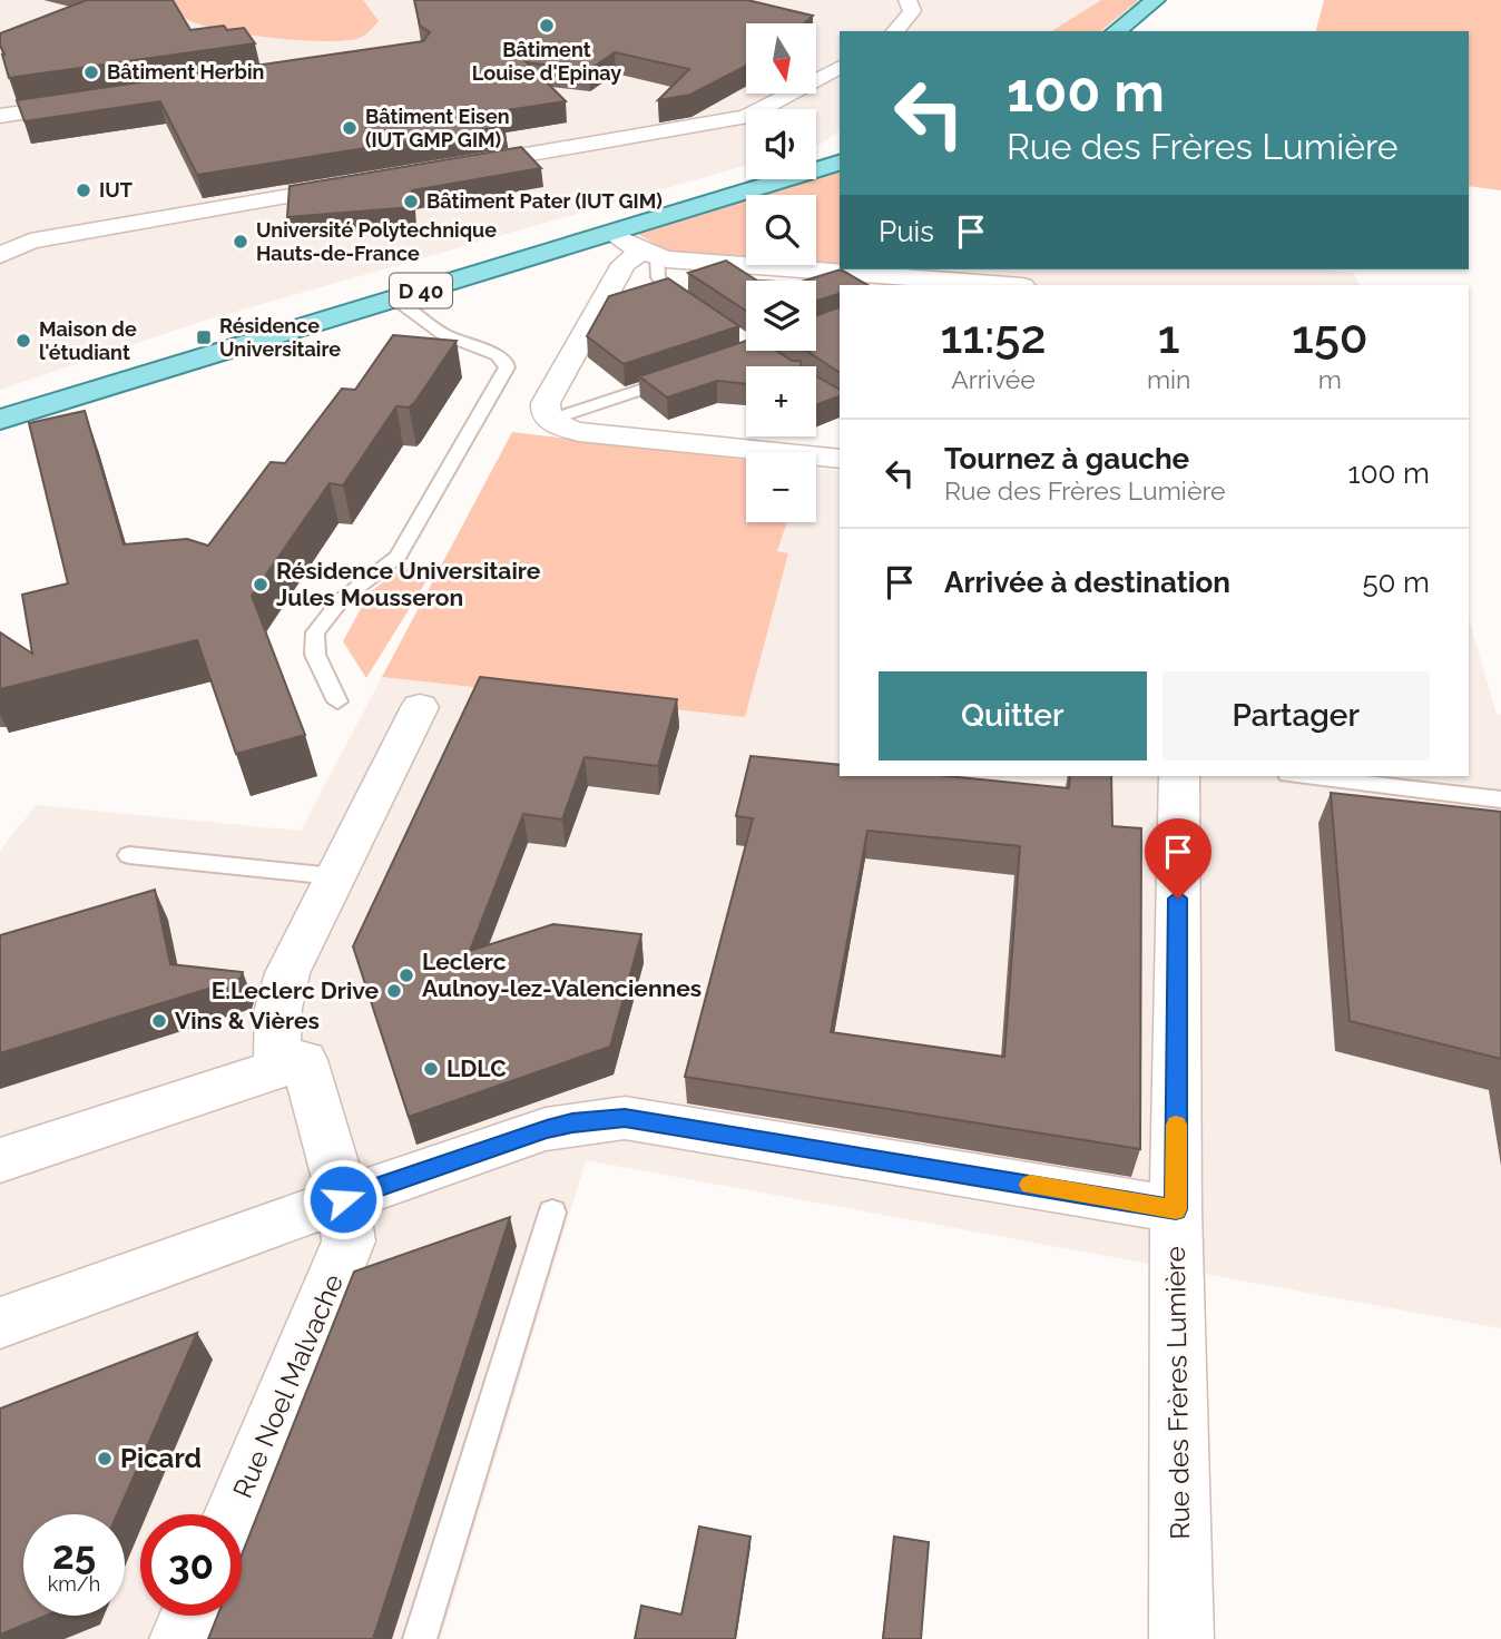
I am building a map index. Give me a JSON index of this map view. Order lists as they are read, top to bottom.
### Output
{
  "streets": {
    "main road": ["D 40"],
    "street": ["Rue Noel Malvache", "Rue des Frères Lumière"]
  },
  "places": {
    "other": [
      "Bâtiment Louise d'Epinay",
      "Bâtiment Herbin",
      "Bâtiment Eisen (IUT GMP GIM)",
      "IUT",
      "Bâtiment Pater (IUT GIM)",
      "Université Polytechnique Hauts-de-France",
      "Maison de l'étudiant",
      "Résidence Universitaire Jules Mousseron",
      "Leclerc Aulnoy-lez-Valenciennes",
      "E.Leclerc Drive",
      "Vins & Vières",
      "LDLC",
      "Picard"
    ],
    "transit": ["Résidence Universitaire"]
  },
  "north": "bottom",
  "page": {
    "map_buttons": ["+", "−"],
    "turn": ["100 m", "Rue des Frères Lumière"],
    "then": "Puis",
    "eta": [
      "11:52",
      "Arrivée",
      "1",
      "min",
      "150",
      "m"
    ],
    "list": [
      {
        "name": "Tournez à gauche",
        "note": "Rue des Frères Lumière",
        "value": "100 m"
      },
      {
        "name": "Arrivée à destination",
        "value": "50 m"
      }
    ],
    "buttons": ["Quitter", "Partager"],
    "speed": "25 km/h",
    "limit": "30"
  }
}
